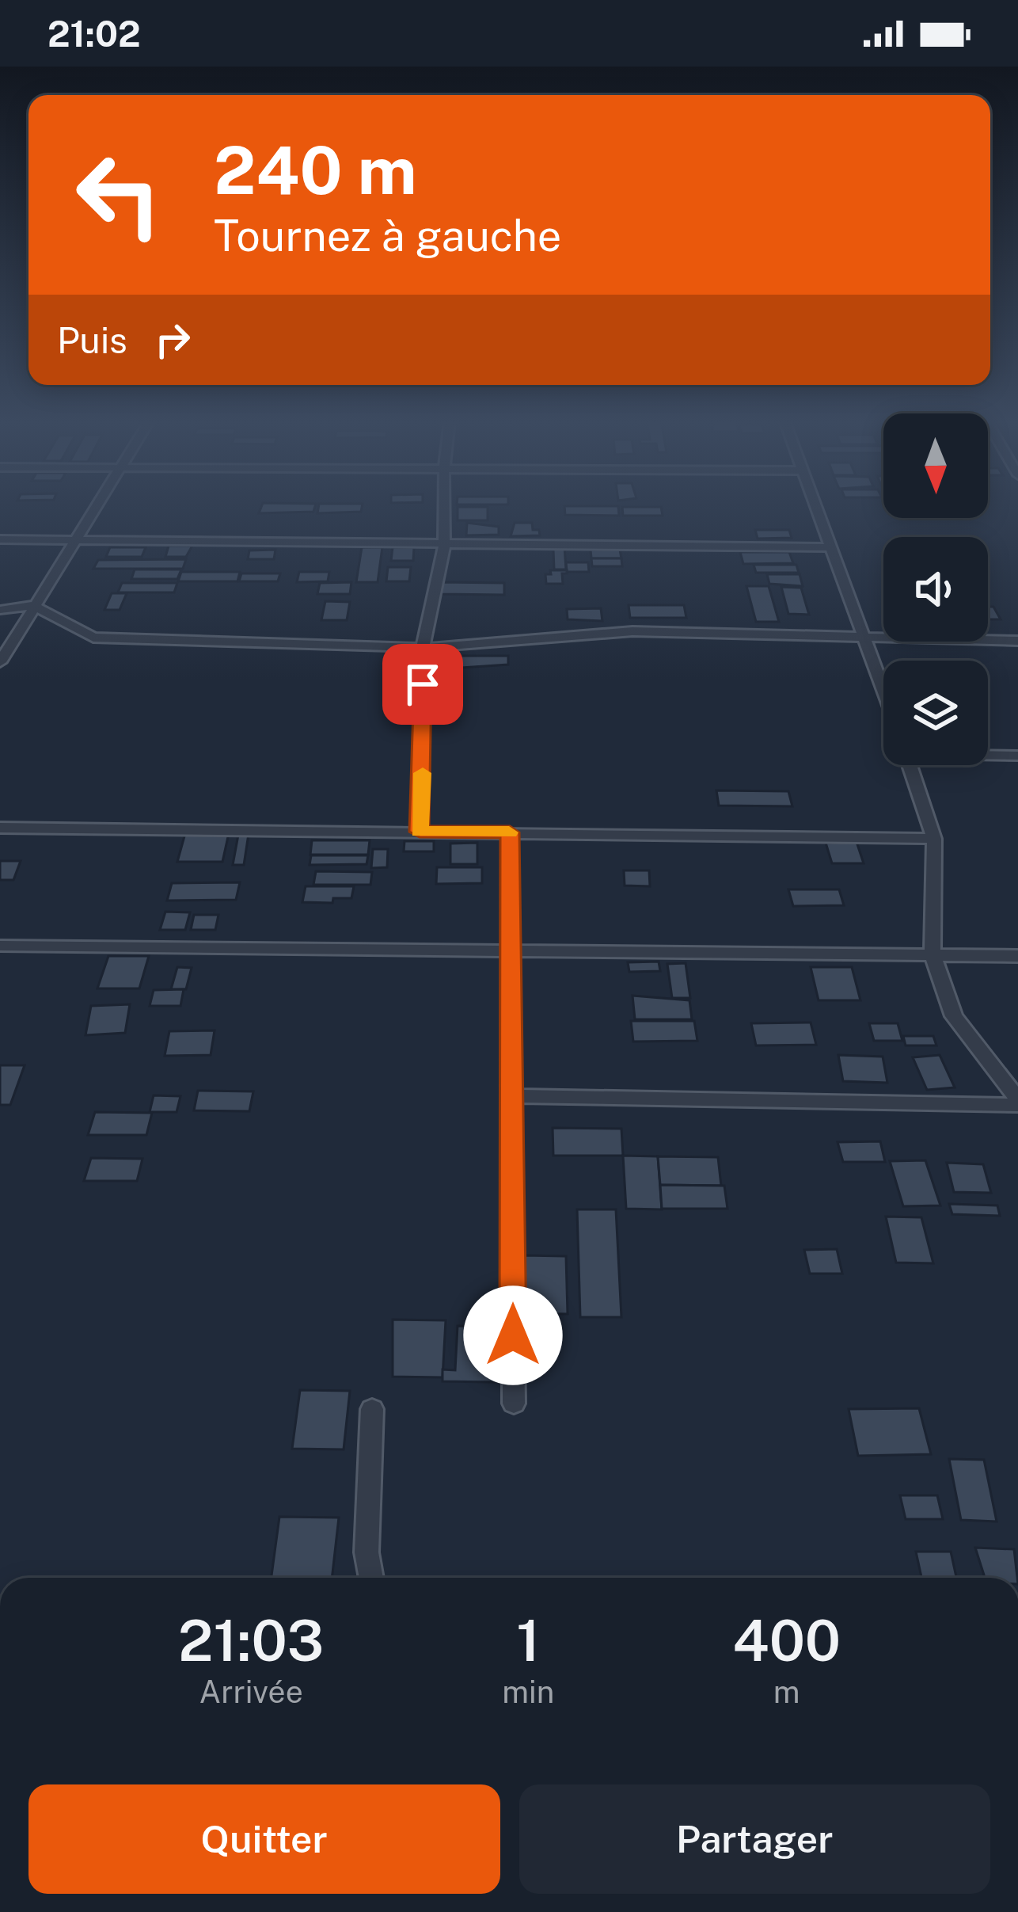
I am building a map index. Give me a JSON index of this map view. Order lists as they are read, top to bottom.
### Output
{
  "north": "bottom",
  "page": {
    "status": "21:02",
    "turn": ["240 m", "Tournez à gauche"],
    "then": "Puis",
    "eta": [
      "21:03",
      "Arrivée",
      "1",
      "min",
      "400",
      "m"
    ],
    "buttons": ["Quitter", "Partager"]
  }
}
